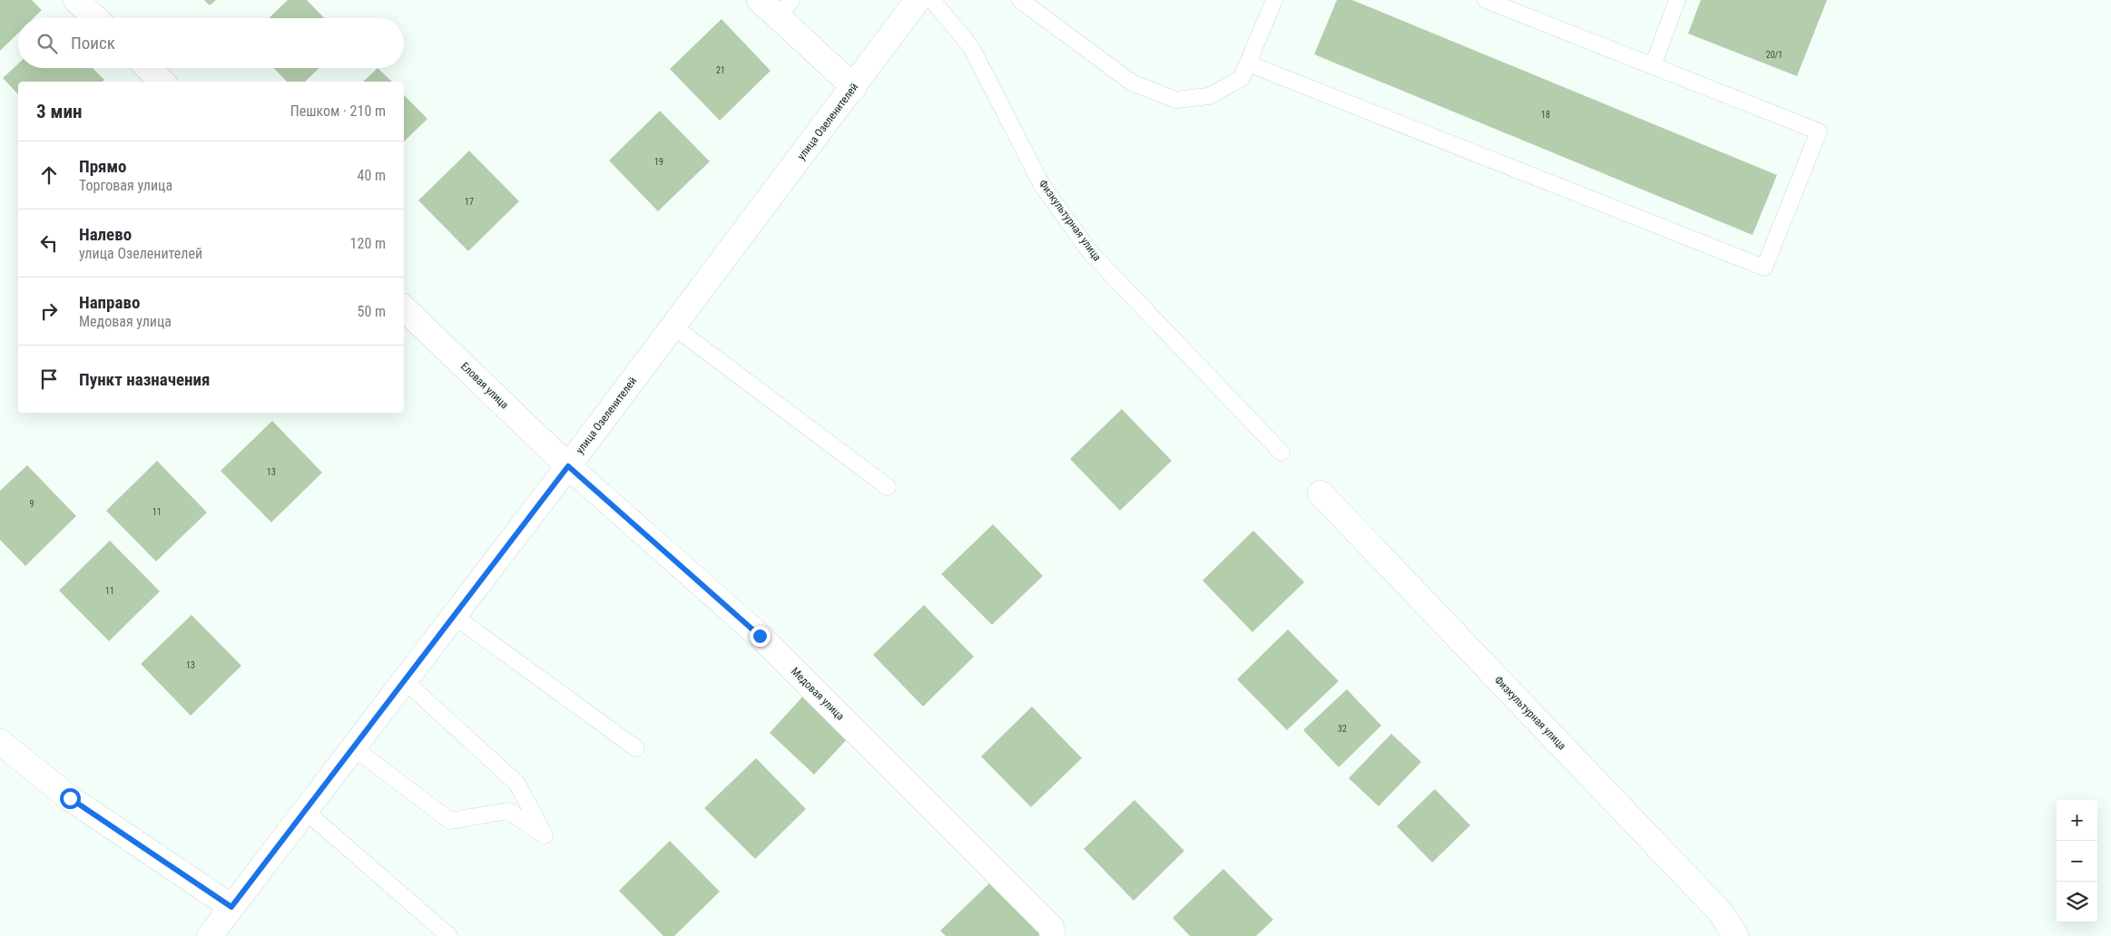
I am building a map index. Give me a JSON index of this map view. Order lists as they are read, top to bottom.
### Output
{
  "streets": {
    "street": [
      "улица Озеленителей",
      "Физкультурная улица",
      "Еловая улица",
      "Медовая улица"
    ]
  },
  "crossings": [
    ["улица Озеленителей", "Еловая улица"],
    ["улица Озеленителей", "Медовая улица"],
    ["Еловая улица", "Медовая улица"]
  ],
  "house_numbers": [
    "20/1",
    "21",
    "18",
    "19",
    "17",
    "13",
    "9",
    "11",
    "11",
    "13",
    "32"
  ],
  "page": {
    "search": "Поиск",
    "heading": ["3 мин", "Пешком · 210 m"],
    "list": [
      ["Прямо", "Торговая улица", "40 m"],
      ["Налево", "улица Озеленителей", "120 m"],
      ["Направо", "Медовая улица", "50 m"],
      "Пункт назначения"
    ],
    "map_buttons": ["+", "−"]
  }
}
